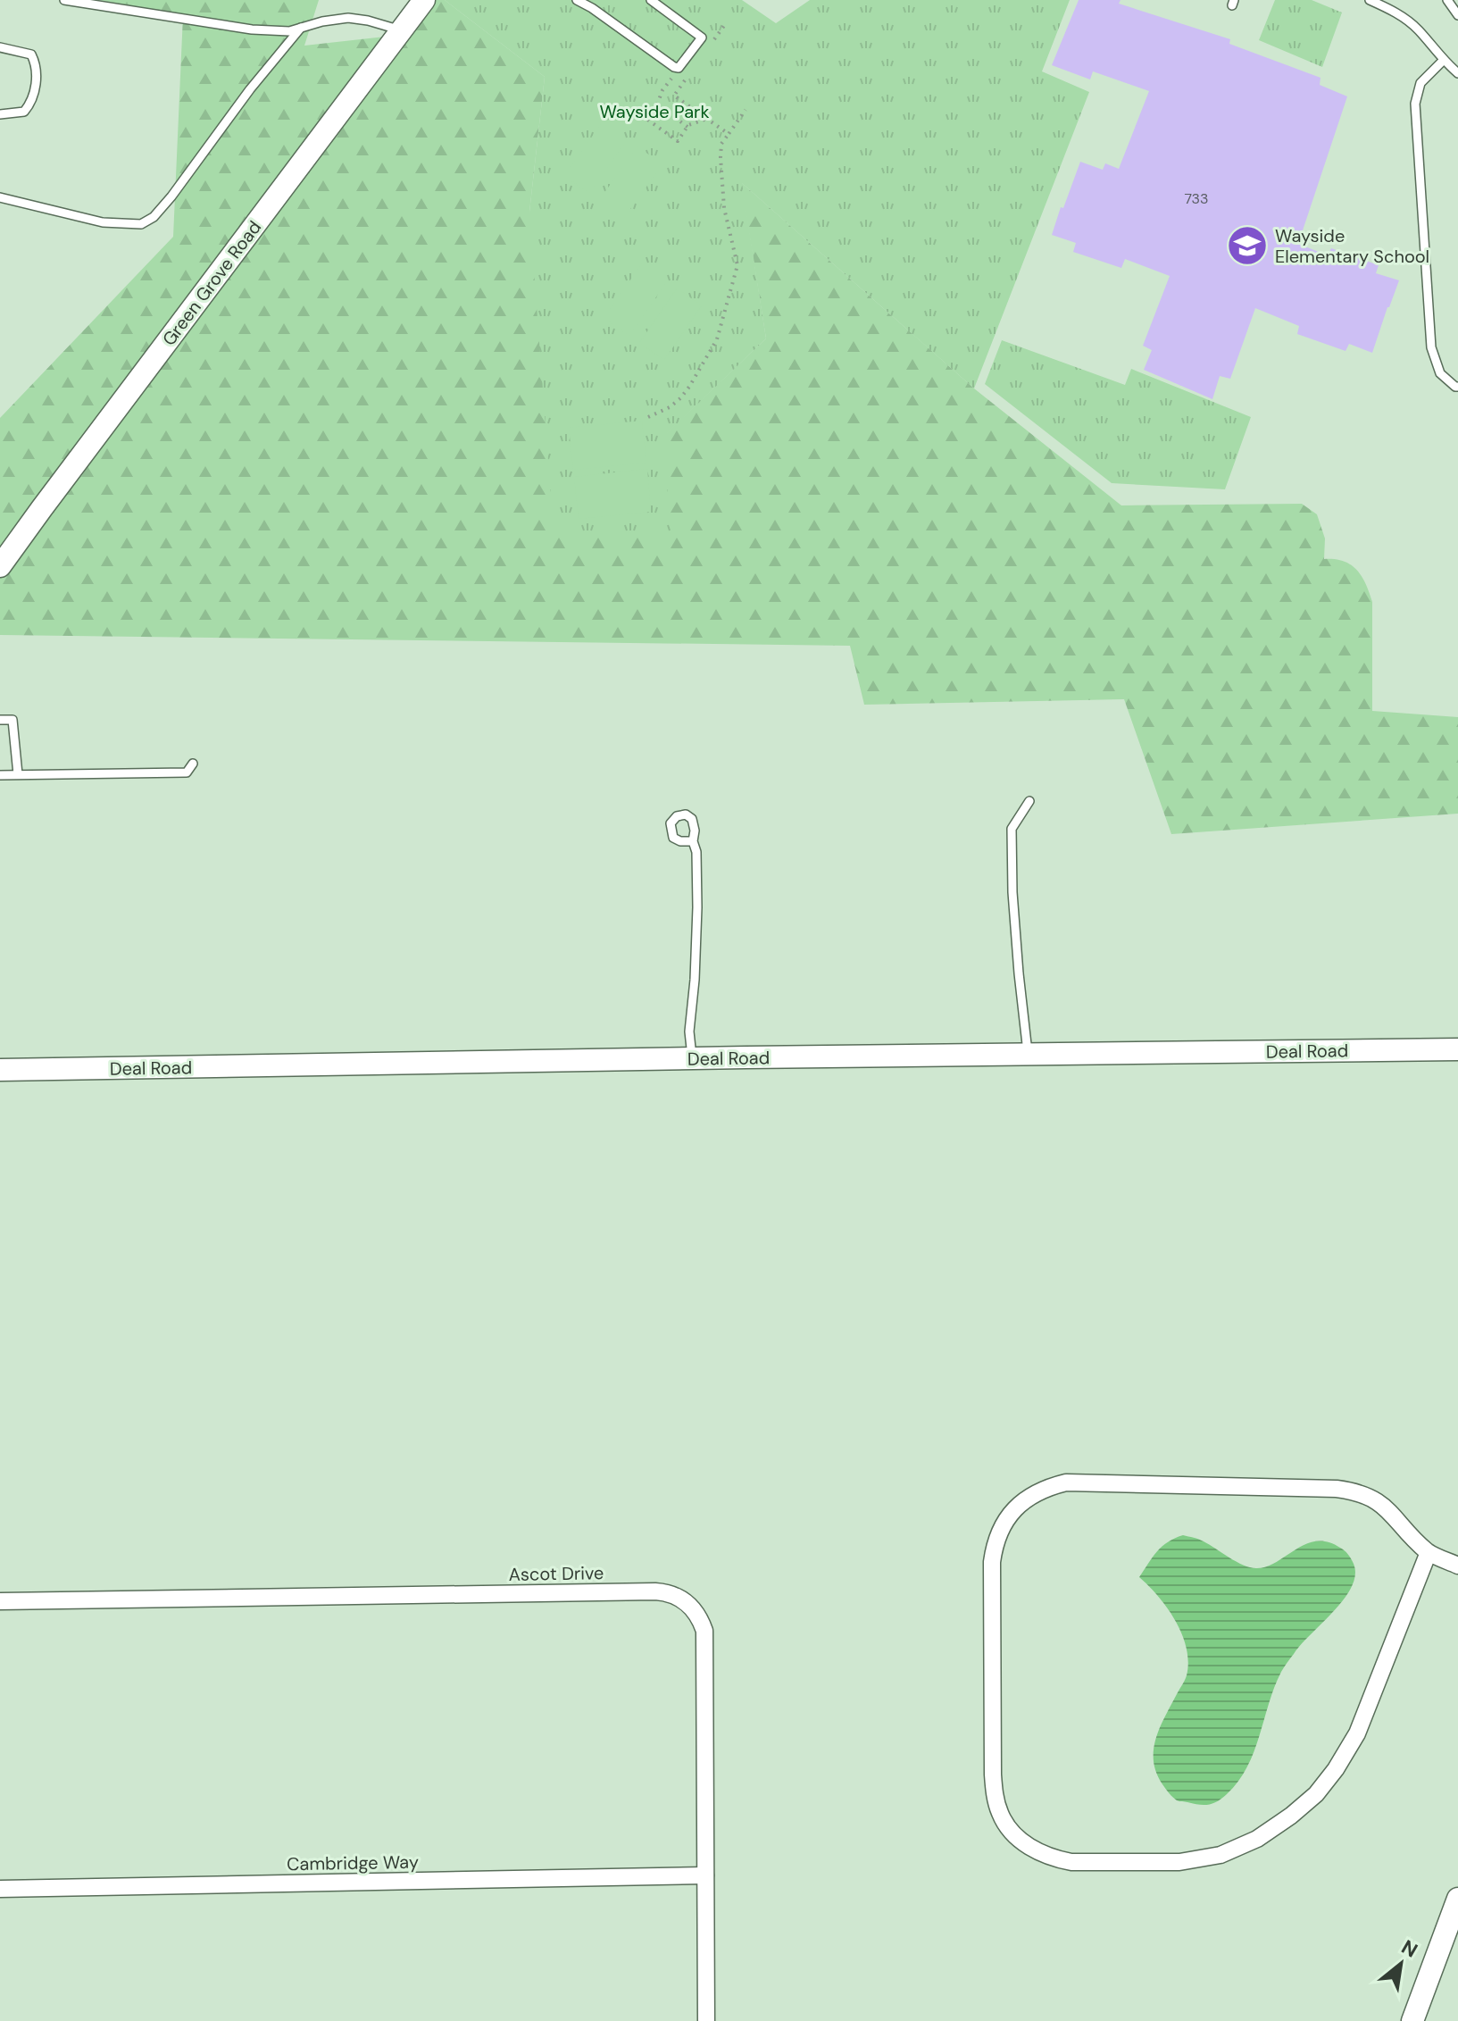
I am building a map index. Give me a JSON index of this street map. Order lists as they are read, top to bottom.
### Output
{
  "streets": {
    "street": [
      "Green Grove Road",
      "Deal Road",
      "Ascot Drive",
      "Cambridge Way"
    ]
  },
  "crossings": [
    ["Ascot Drive", "Cambridge Way"]
  ],
  "parks": ["Wayside Park"],
  "places": {
    "school or university": ["Wayside Elementary School"]
  },
  "house_numbers": ["733"],
  "north": "top right"
}
